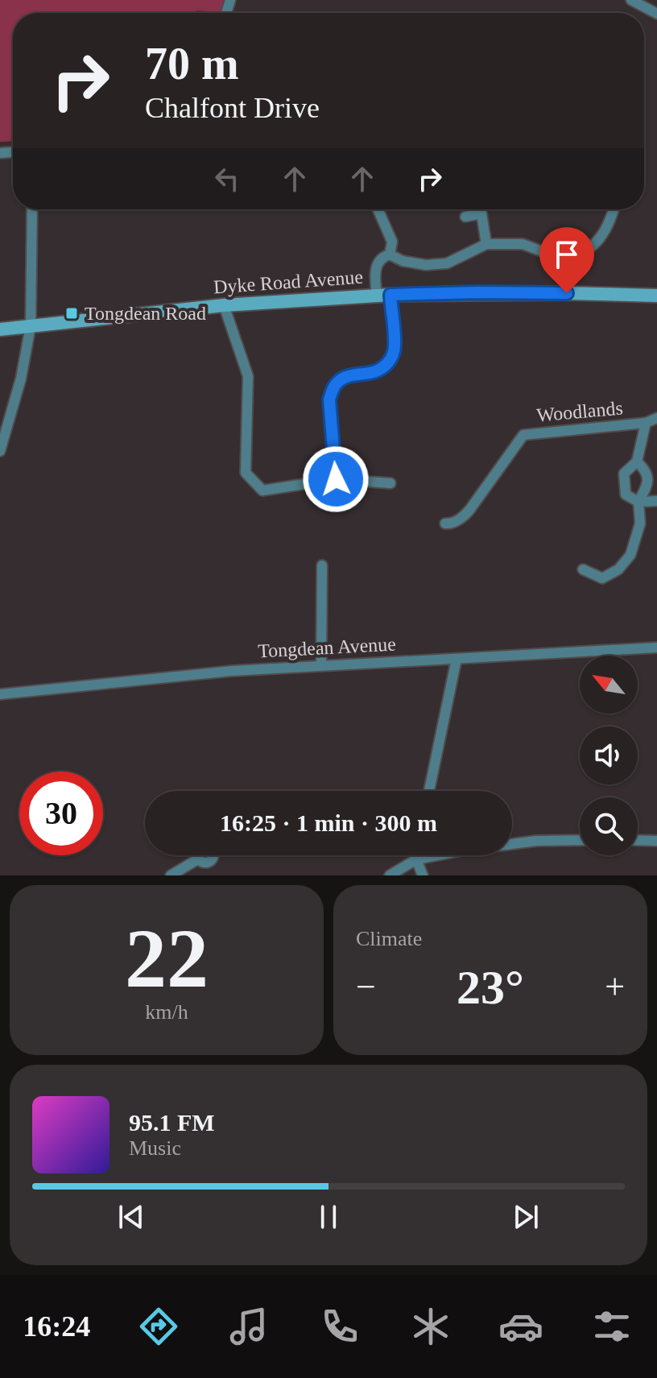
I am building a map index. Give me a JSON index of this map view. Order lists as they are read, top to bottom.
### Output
{
  "streets": {
    "street": ["Dyke Road Avenue", "Woodlands", "Tongdean Avenue"]
  },
  "places": {
    "transit": ["Tongdean Road"]
  },
  "north": "top left",
  "page": {
    "turn": ["70 m", "Chalfont Drive"],
    "limit": "30",
    "trip": "16:25 · 1 min · 300 m",
    "tile": [
      ["22", "km/h"],
      "Climate"
    ],
    "heat": ["−", "23°", "+"],
    "song": ["95.1 FM", "Music"],
    "tabs": "16:24"
  }
}
